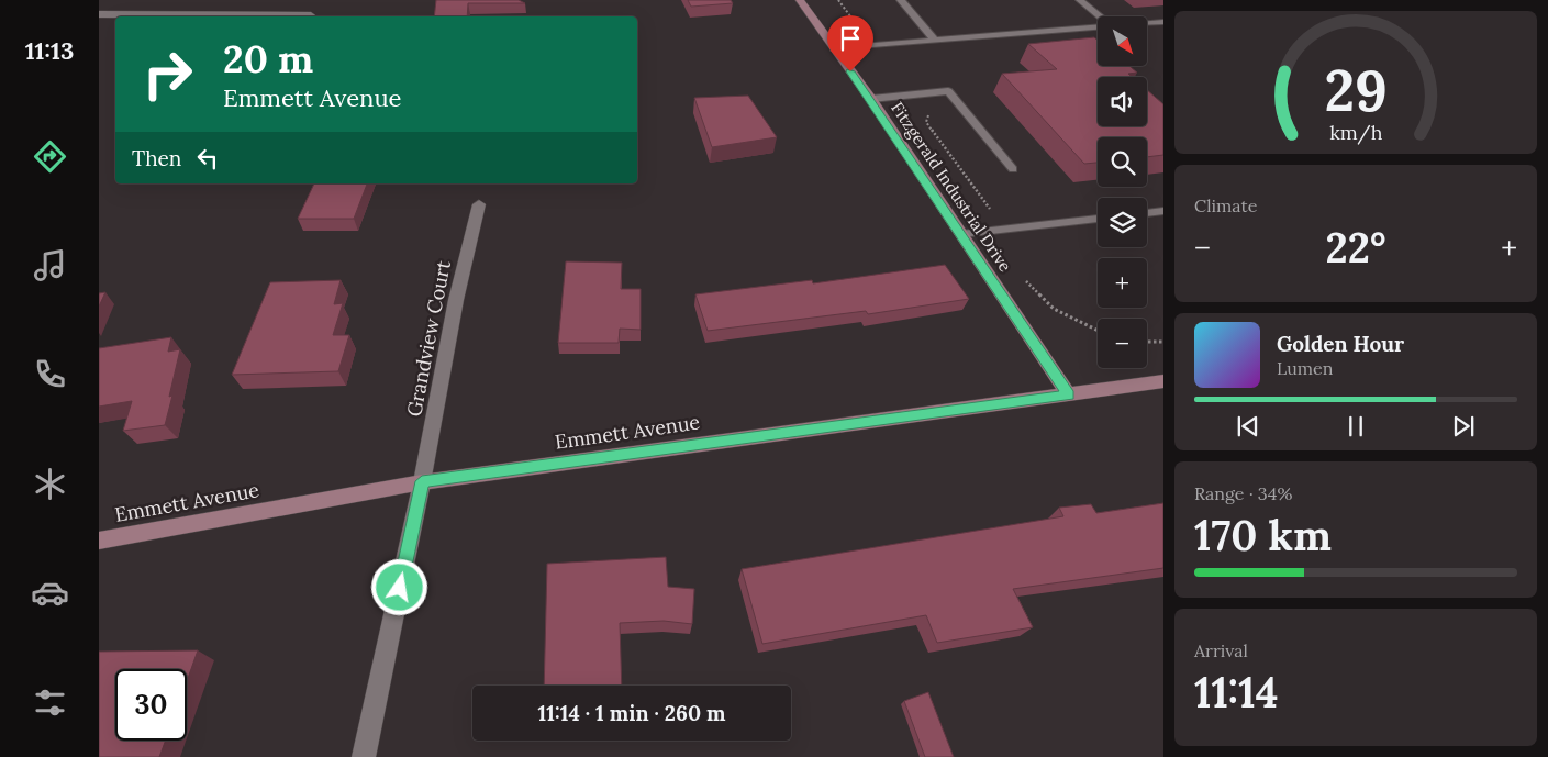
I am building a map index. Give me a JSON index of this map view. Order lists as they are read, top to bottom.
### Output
{
  "streets": {
    "street": ["Fitzgerald Industrial Drive", "Grandview Court", "Emmett Avenue"]
  },
  "crossings": [
    ["Fitzgerald Industrial Drive", "Emmett Avenue"],
    ["Grandview Court", "Emmett Avenue"]
  ],
  "north": "bottom right",
  "page": {
    "tabs": "11:13",
    "map_buttons": ["+", "−"],
    "turn": ["20 m", "Emmett Avenue"],
    "then": "Then",
    "tile": [
      "Climate",
      ["Range · 34%", "170 km"],
      ["Arrival", "11:14"]
    ],
    "heat": ["−", "22°", "+"],
    "song": ["Golden Hour", "Lumen"],
    "limit": "30",
    "trip": "11:14 · 1 min · 260 m",
    "gauge": ["29", "km/h"]
  }
}
